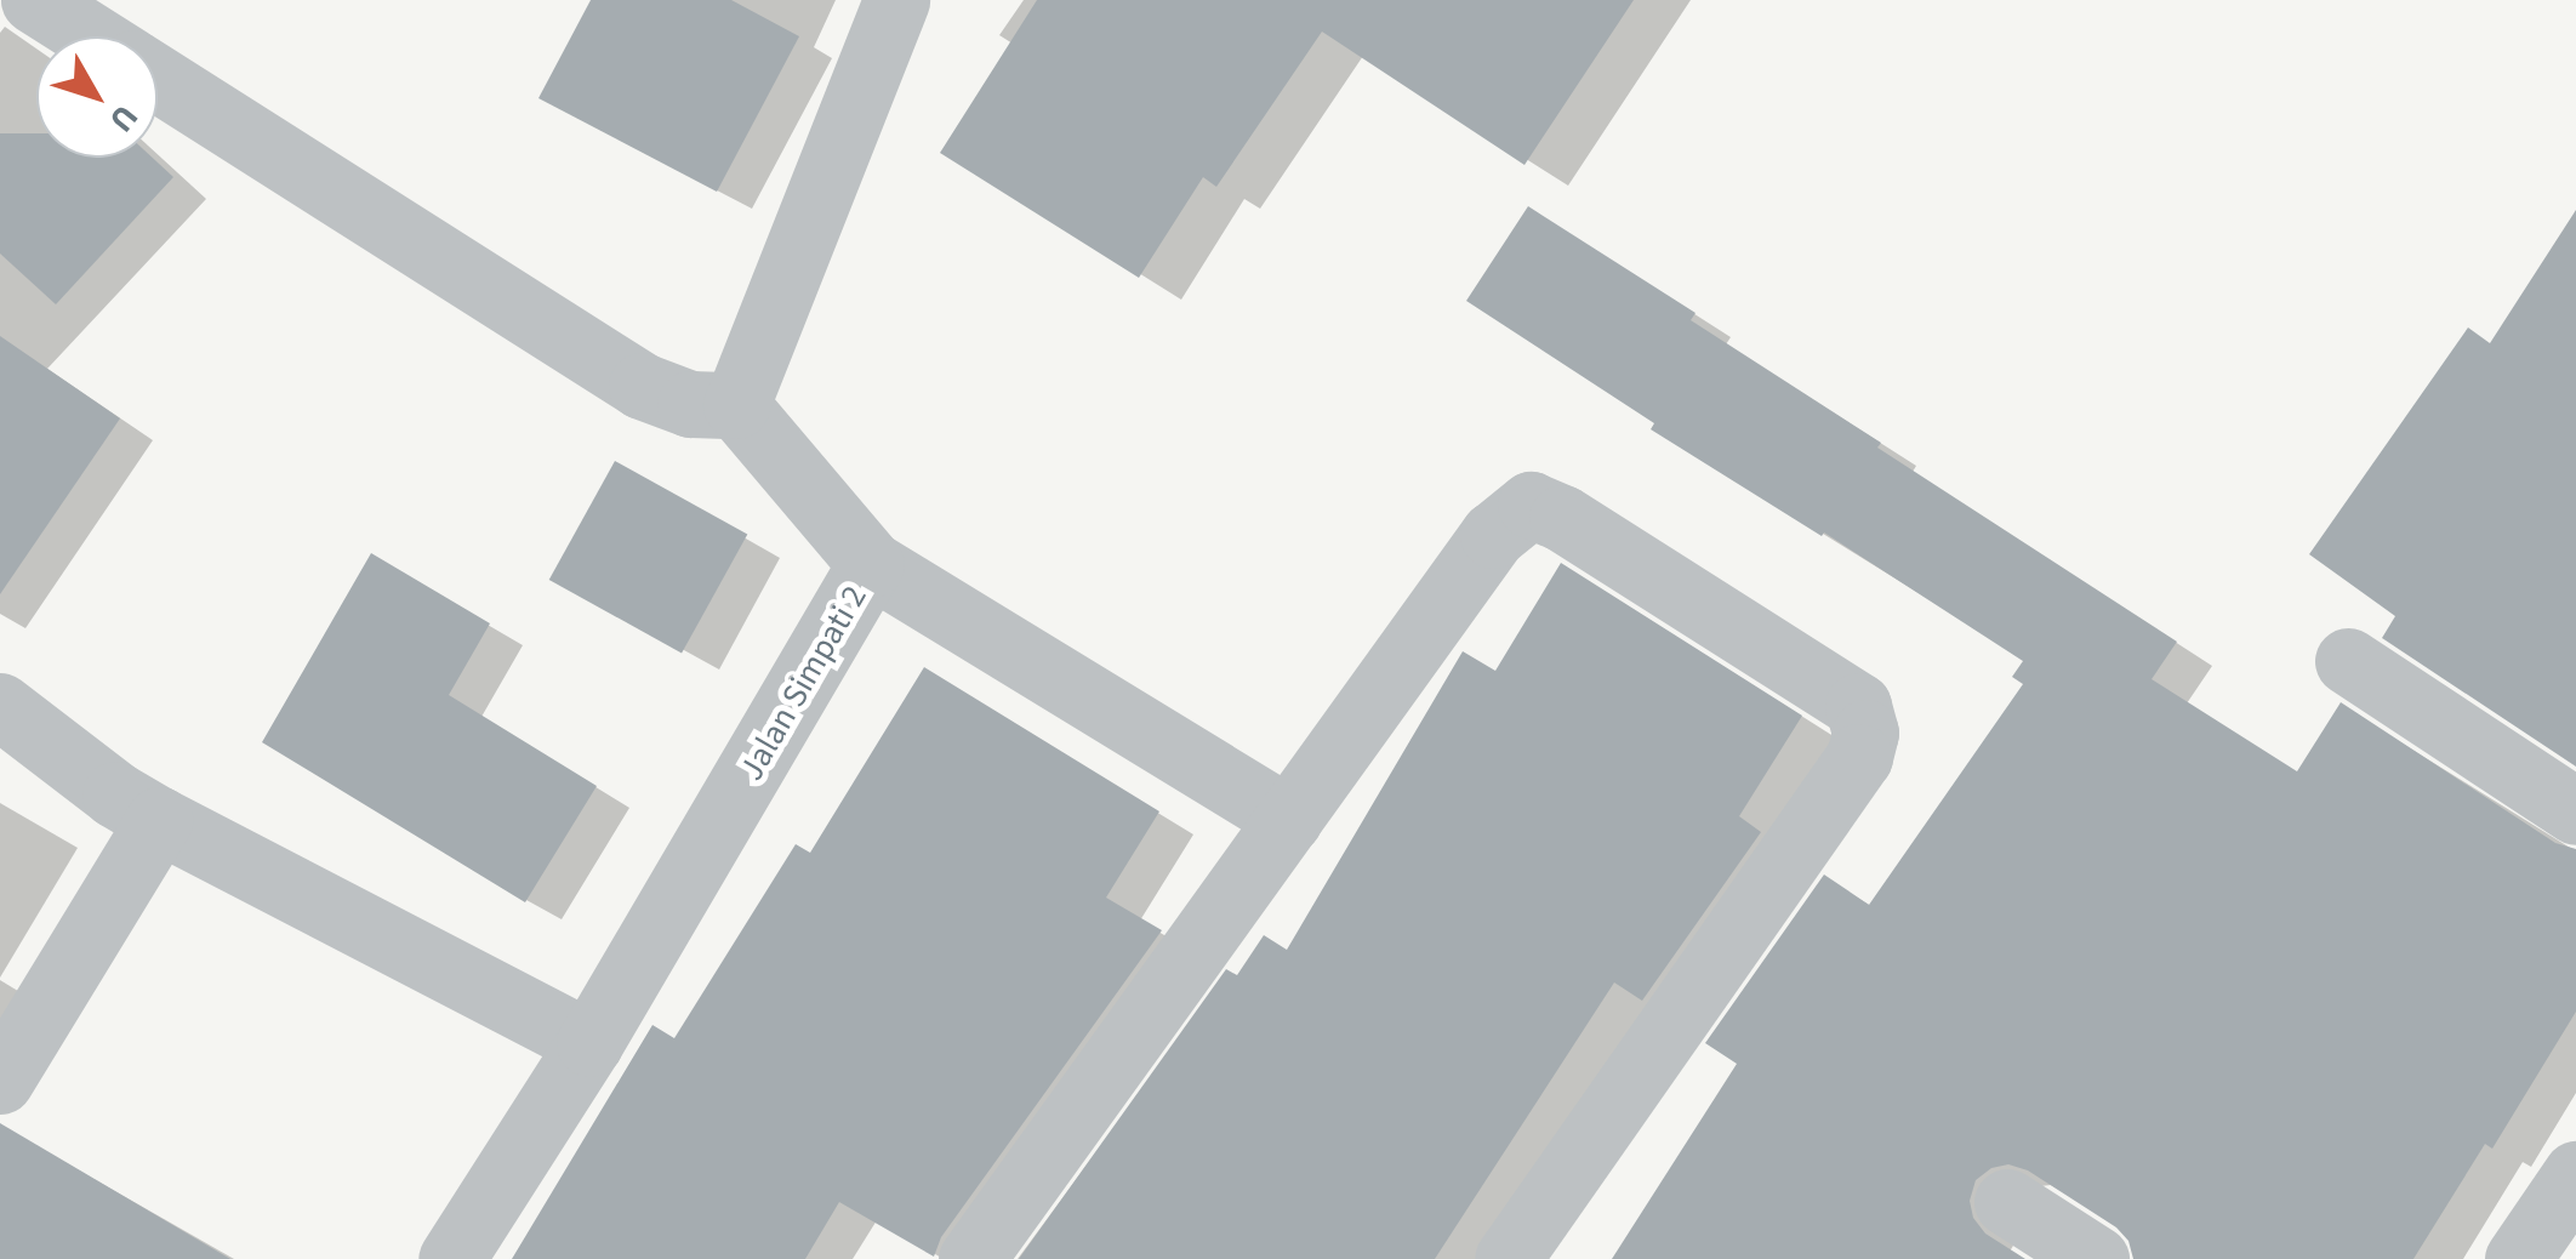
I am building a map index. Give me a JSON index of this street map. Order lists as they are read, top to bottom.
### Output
{
  "streets": {
    "street": ["Jalan Simpati 2"]
  },
  "north": "bottom right"
}
